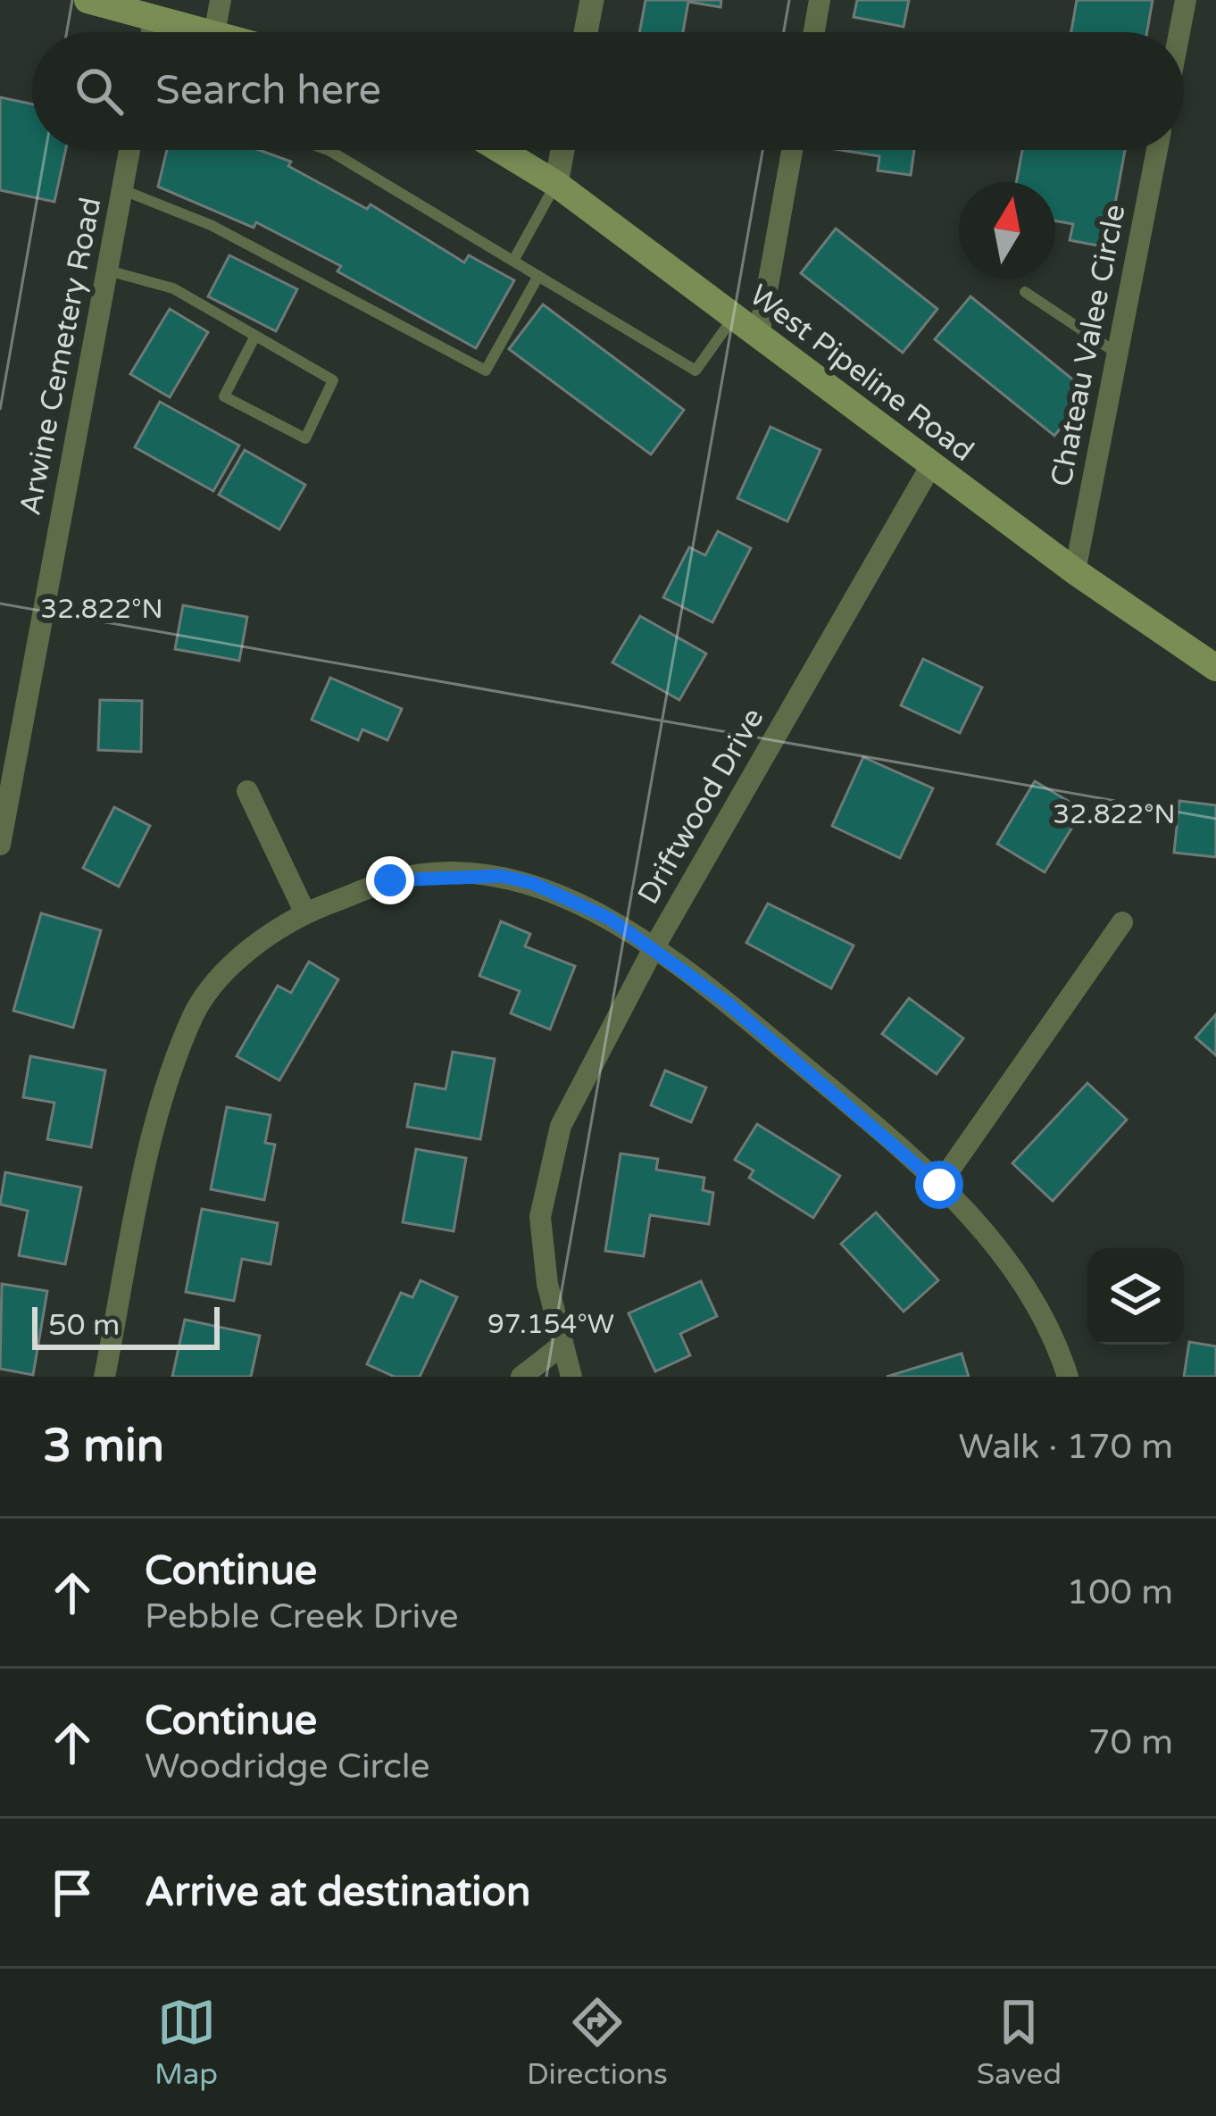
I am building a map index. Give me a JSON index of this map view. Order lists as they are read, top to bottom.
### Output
{
  "streets": {
    "main road": ["West Pipeline Road"],
    "street": ["Chateau Valee Circle", "Arwine Cemetery Road", "Driftwood Drive"]
  },
  "crossings": [
    ["Chateau Valee Circle", "West Pipeline Road"],
    ["West Pipeline Road", "Driftwood Drive"]
  ],
  "scale_bar": "50 m",
  "north": "top",
  "page": {
    "search": "Search here",
    "scale": "50 m",
    "heading": ["3 min", "Walk · 170 m"],
    "list": [
      ["Continue", "Pebble Creek Drive", "100 m"],
      ["Continue", "Woodridge Circle", "70 m"],
      "Arrive at destination"
    ],
    "nav": ["Map", "Directions", "Saved"]
  },
  "coordinates": ["32.822°N", "97.154°W"]
}
